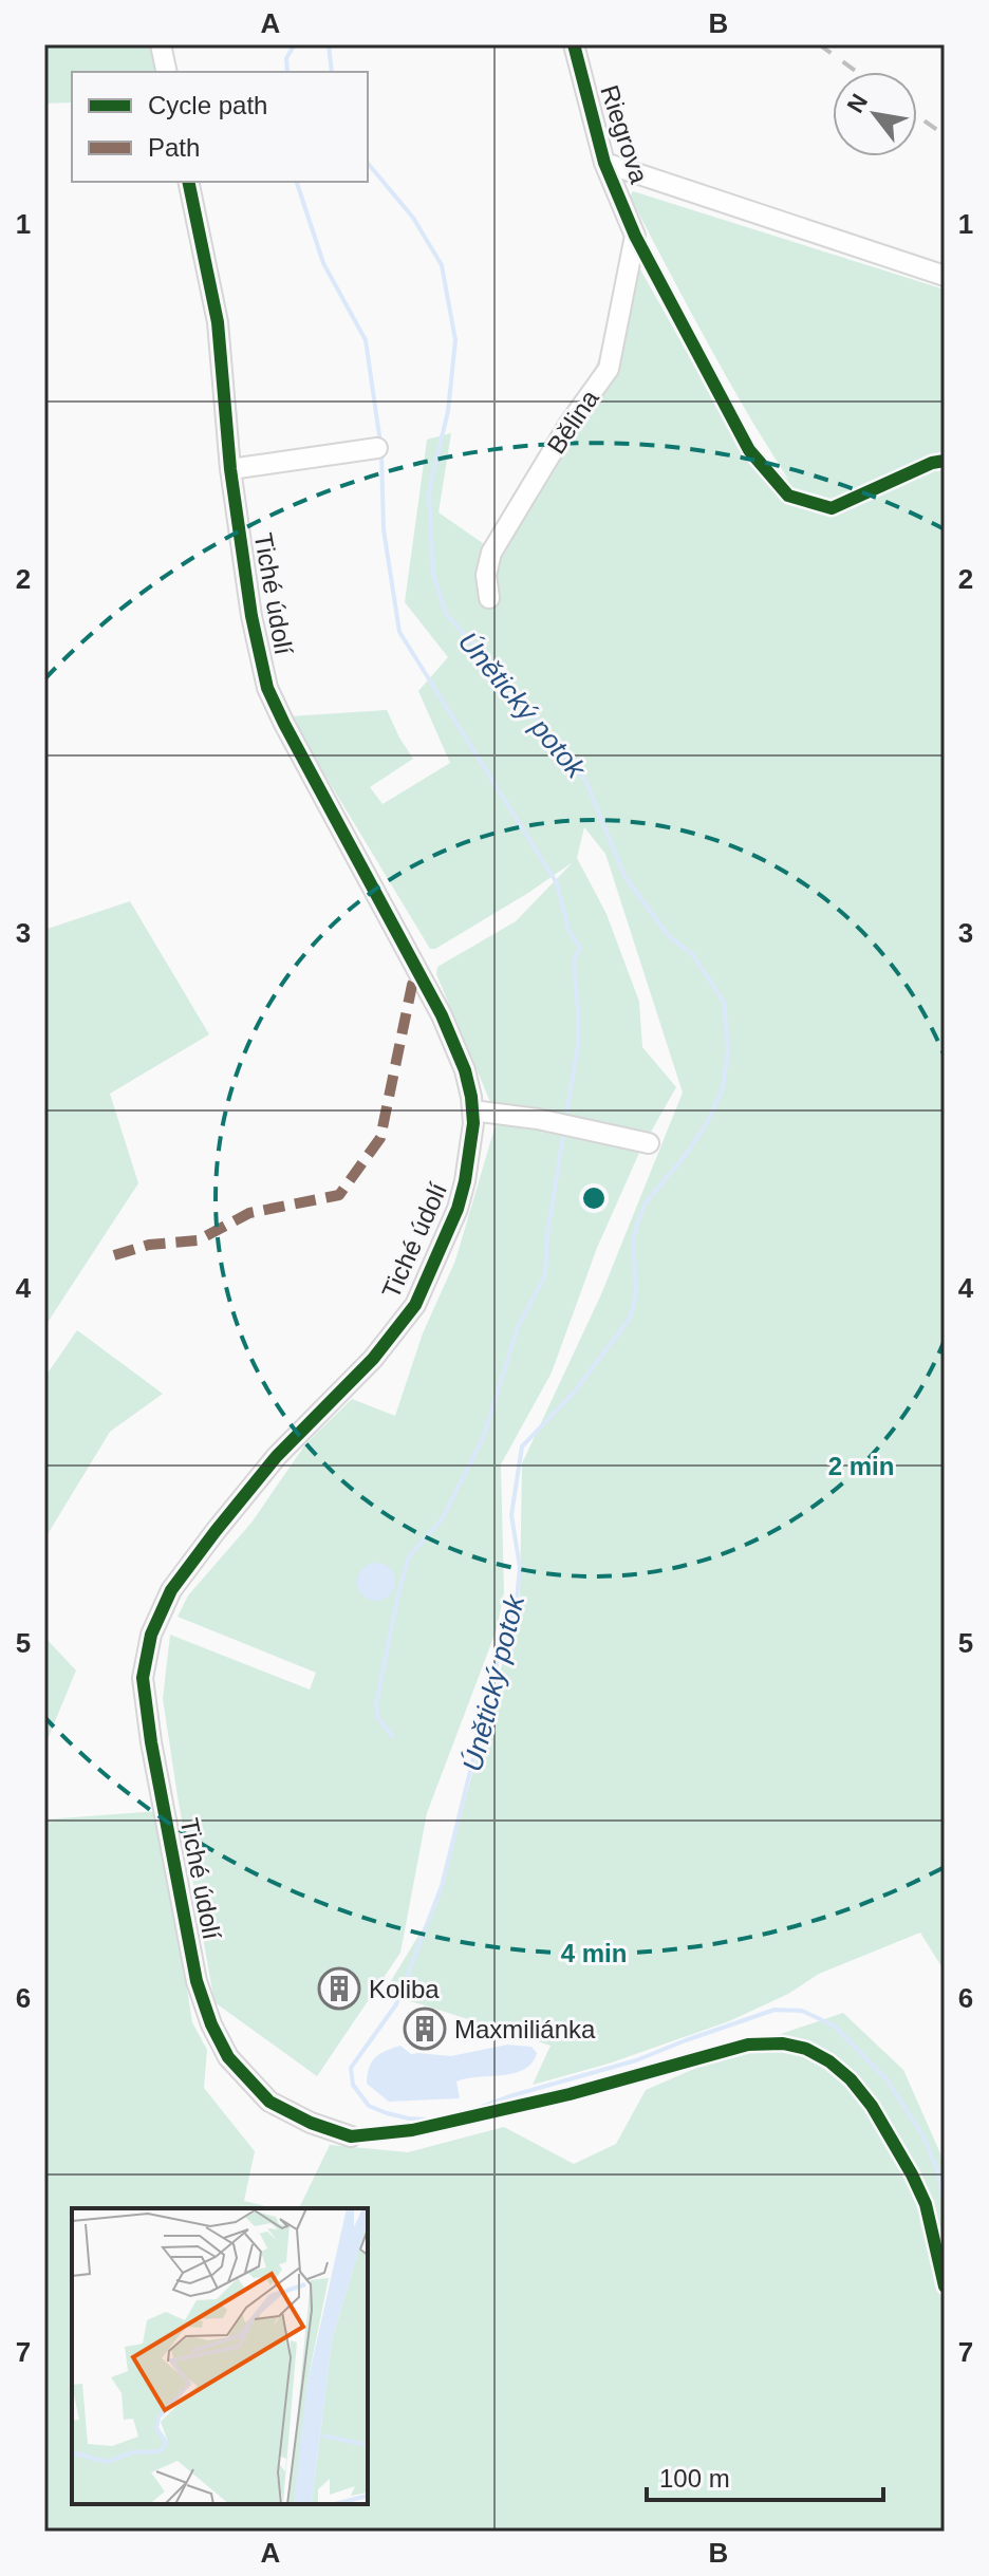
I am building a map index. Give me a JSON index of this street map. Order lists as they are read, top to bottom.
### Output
{
  "streets": {
    "street": ["Riegrova", "Bělina", "Tiché údolí"]
  },
  "crossings": [
    ["Riegrova", "Bělina"]
  ],
  "water": ["Únětický potok"],
  "places": {
    "building": ["Koliba", "Maxmiliánka"]
  },
  "legend": ["Cycle path", "Path"],
  "scale_bar": "100 m",
  "north": "top left",
  "grid": {
    "columns": ["A", "B"],
    "rows": [
      "1",
      "2",
      "3",
      "4",
      "5",
      "6",
      "7"
    ]
  },
  "rings": ["2 min", "4 min"]
}
